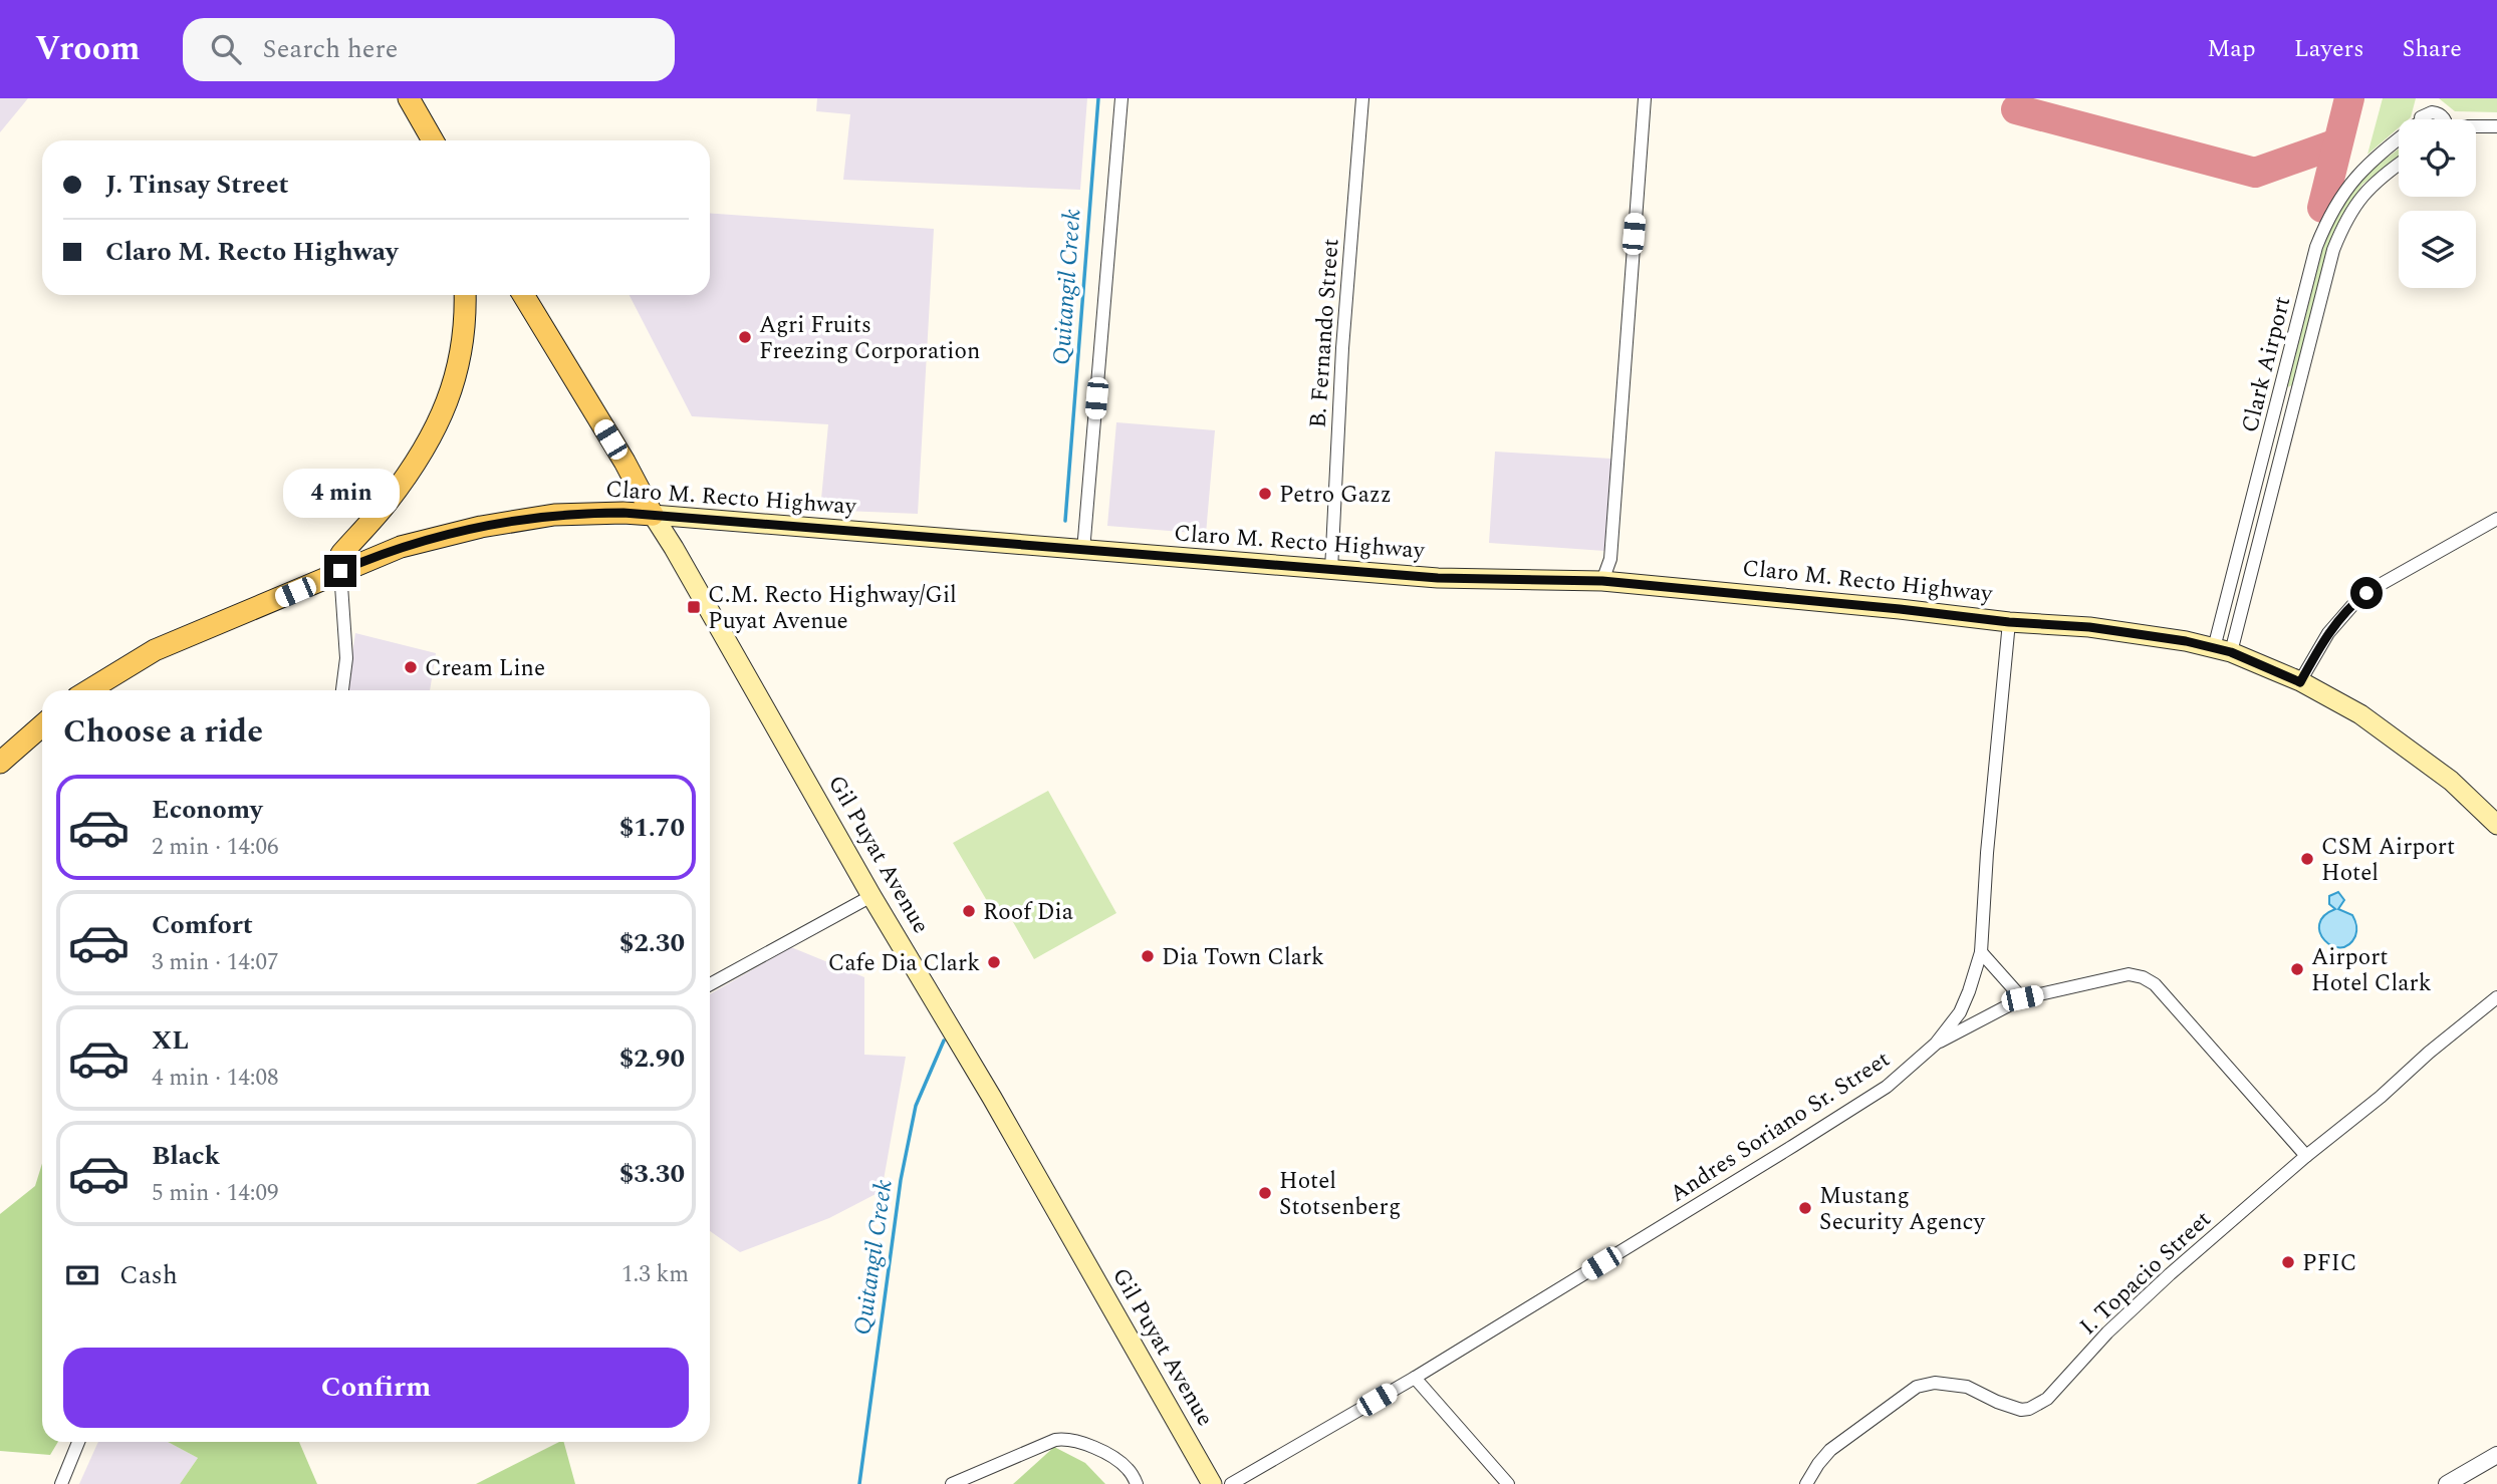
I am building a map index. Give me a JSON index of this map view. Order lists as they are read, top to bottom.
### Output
{
  "streets": {
    "main road": ["Claro M. Recto Highway", "Gil Puyat Avenue"],
    "street": [
      "B. Fernando Street",
      "Clark Airport",
      "Andres Soriano Sr. Street",
      "I. Topacio Street"
    ]
  },
  "crossings": [
    ["B. Fernando Street", "Claro M. Recto Highway"],
    ["Clark Airport", "Claro M. Recto Highway"],
    ["Claro M. Recto Highway", "Gil Puyat Avenue"],
    ["Claro M. Recto Highway", "Andres Soriano Sr. Street"]
  ],
  "water": ["Quitangil Creek"],
  "places": {
    "other": [
      "Agri Fruits Freezing Corporation",
      "Petro Gazz",
      "Cream Line",
      "CSM Airport Hotel",
      "Roof Dia",
      "Dia Town Clark",
      "Cafe Dia Clark",
      "Airport Hotel Clark",
      "Hotel Stotsenberg",
      "Mustang Security Agency",
      "PFIC"
    ],
    "transit": ["C.M. Recto Highway/Gil Puyat Avenue"]
  },
  "page": {
    "header": "Vroom",
    "search": "Search here",
    "nav": ["Map", "Layers", "Share"],
    "banner": ["J. Tinsay Street", "Claro M. Recto Highway"],
    "bubble": "4 min",
    "heading": "Choose a ride",
    "list": [
      {
        "name": "Economy",
        "note": "2 min · 14:06",
        "value": "$1.70"
      },
      {
        "name": "Comfort",
        "note": "3 min · 14:07",
        "value": "$2.30"
      },
      {
        "name": "XL",
        "note": "4 min · 14:08",
        "value": "$2.90"
      },
      {
        "name": "Black",
        "note": "5 min · 14:09",
        "value": "$3.30"
      }
    ],
    "pay": ["Cash", "1.3 km"],
    "buttons": "Confirm"
  }
}
